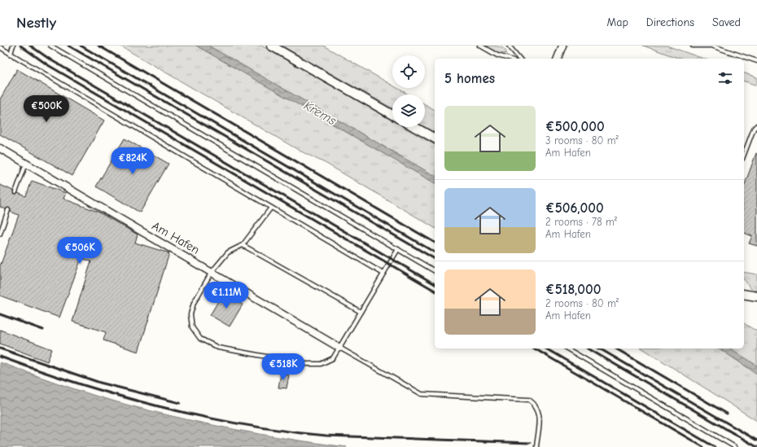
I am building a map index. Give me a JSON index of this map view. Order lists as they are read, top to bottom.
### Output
{
  "streets": {
    "street": ["Am Hafen"]
  },
  "water": ["Krems"],
  "page": {
    "header": "Nestly",
    "nav": ["Map", "Directions", "Saved"],
    "heading": "5 homes",
    "price": [
      "€500K",
      "€824K",
      "€506K",
      "€1.11M",
      "€518K"
    ],
    "list": [
      {
        "name": "€500,000",
        "note": "3 rooms · 80 m² · Am Hafen"
      },
      {
        "name": "€506,000",
        "note": "2 rooms · 78 m² · Am Hafen"
      },
      {
        "name": "€518,000",
        "note": "2 rooms · 80 m² · Am Hafen"
      }
    ]
  }
}
